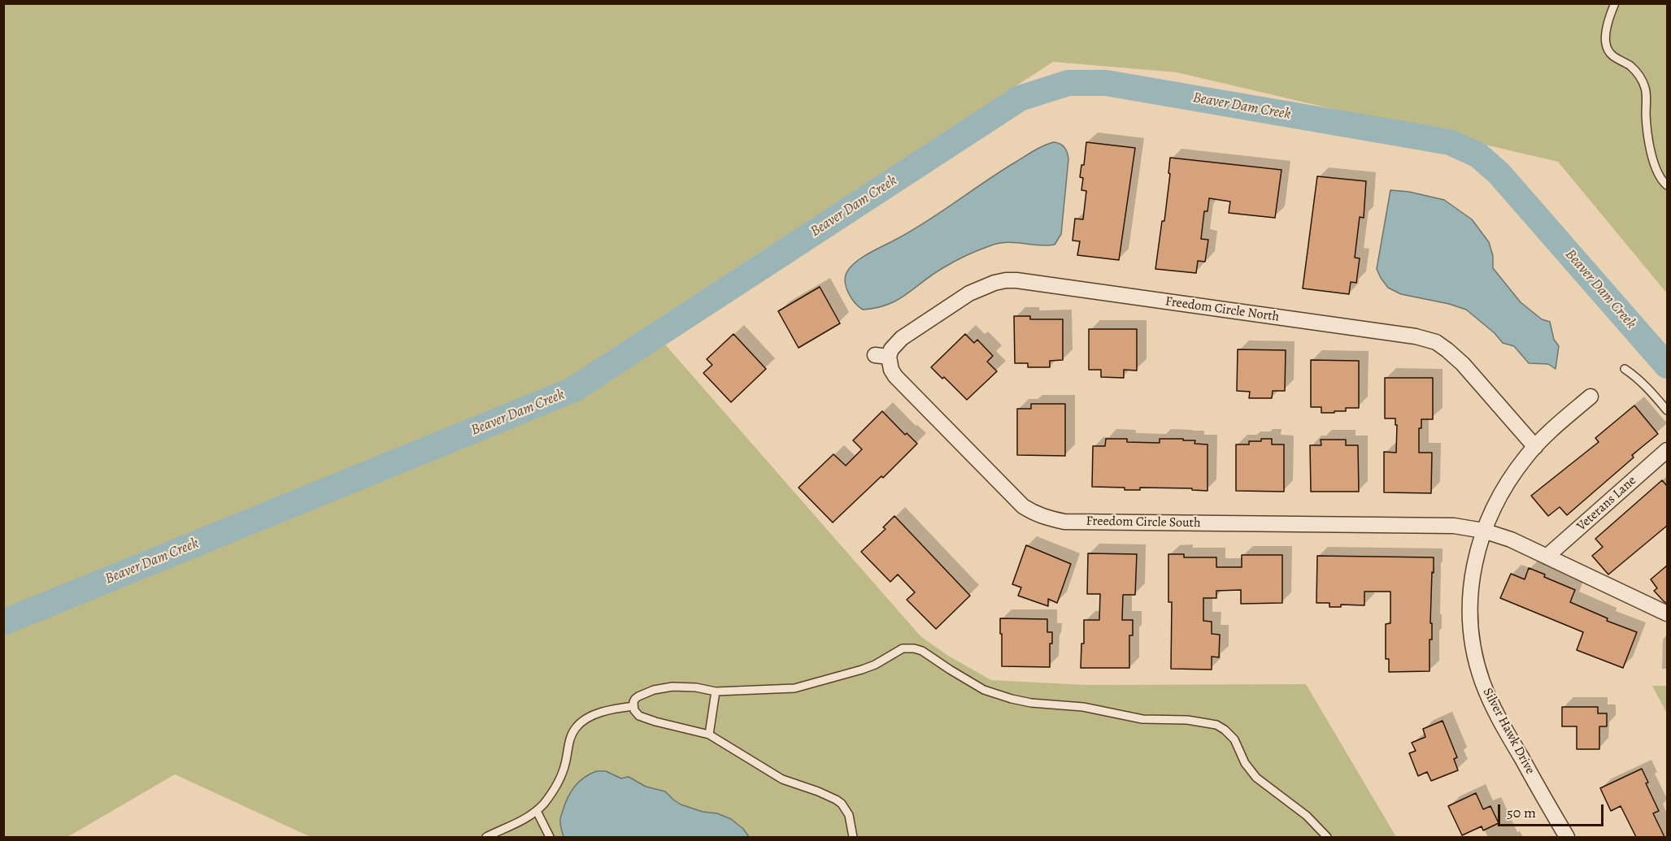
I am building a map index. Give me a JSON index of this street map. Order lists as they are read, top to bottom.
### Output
{
  "streets": {
    "street": [
      "Freedom Circle North",
      "Veterans Lane",
      "Freedom Circle South",
      "Silver Hawk Drive"
    ]
  },
  "crossings": [
    ["Freedom Circle North", "Freedom Circle South"],
    ["Freedom Circle North", "Silver Hawk Drive"],
    ["Freedom Circle South", "Silver Hawk Drive"]
  ],
  "water": ["Beaver Dam Creek"],
  "scale_bar": "50 m"
}
